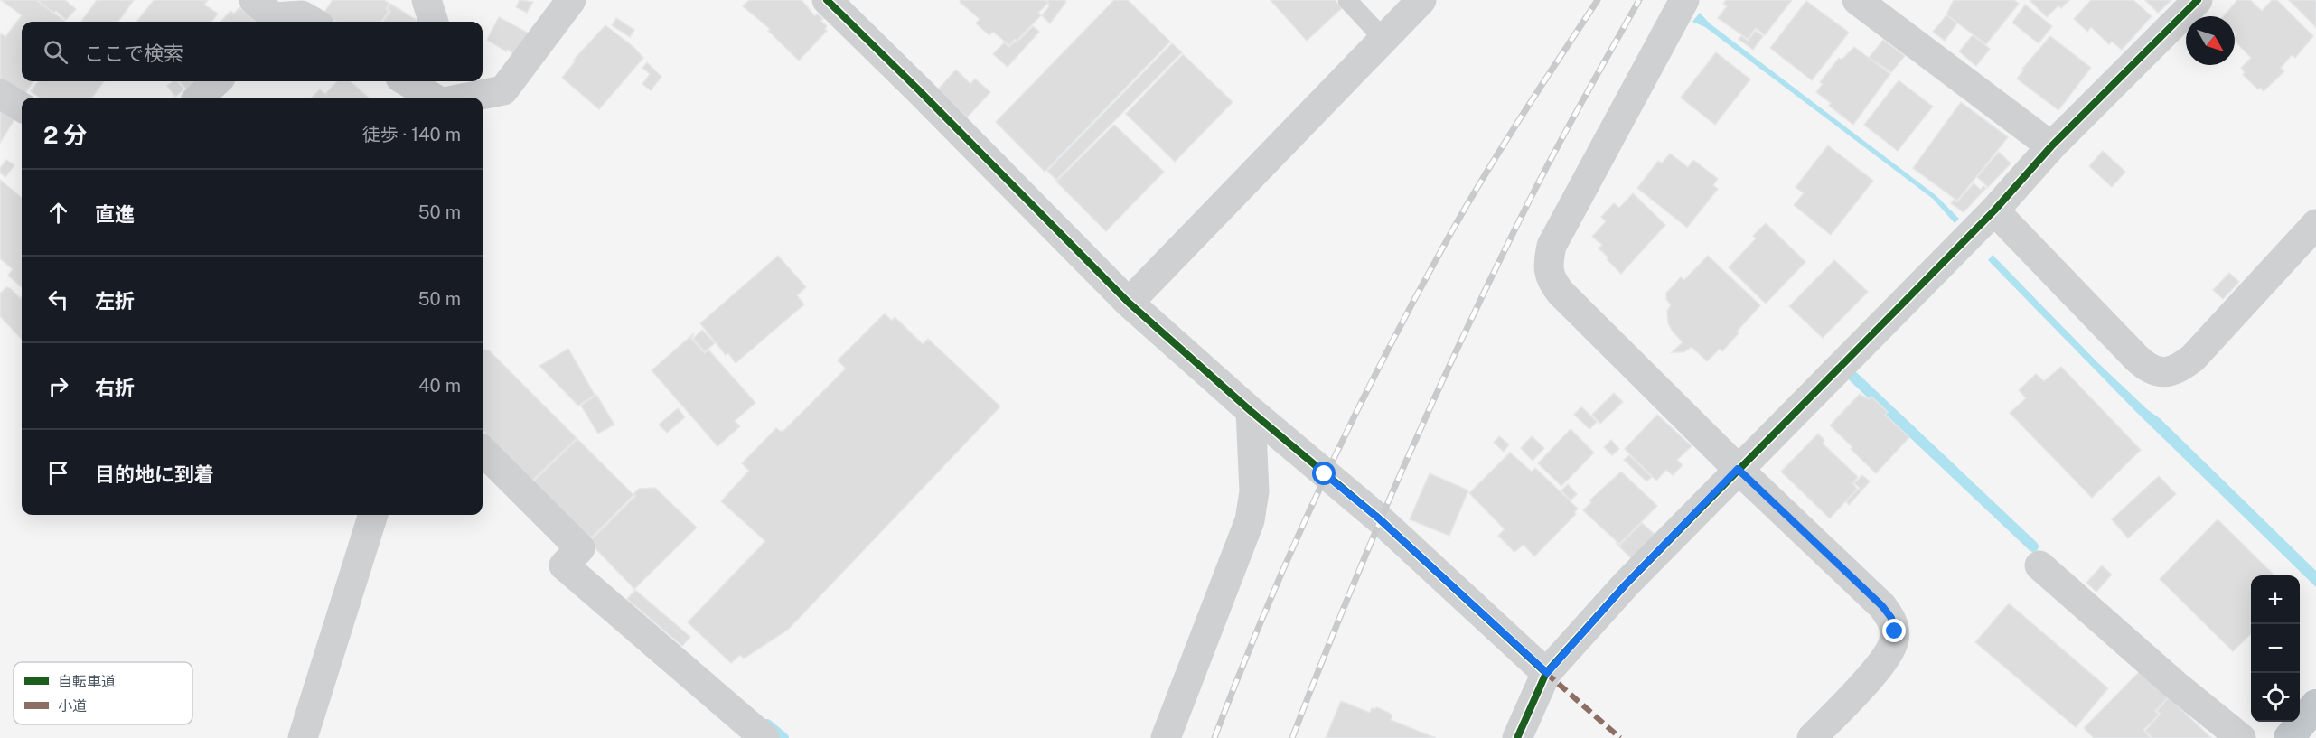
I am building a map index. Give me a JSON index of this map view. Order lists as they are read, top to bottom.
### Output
{
  "legend": ["自転車道", "小道"],
  "north": "bottom right",
  "page": {
    "search": "ここで検索",
    "heading": ["2 分", "徒歩 · 140 m"],
    "list": [
      ["直進", "50 m"],
      ["左折", "50 m"],
      ["右折", "40 m"],
      "目的地に到着"
    ],
    "map_buttons": ["+", "−"]
  }
}
